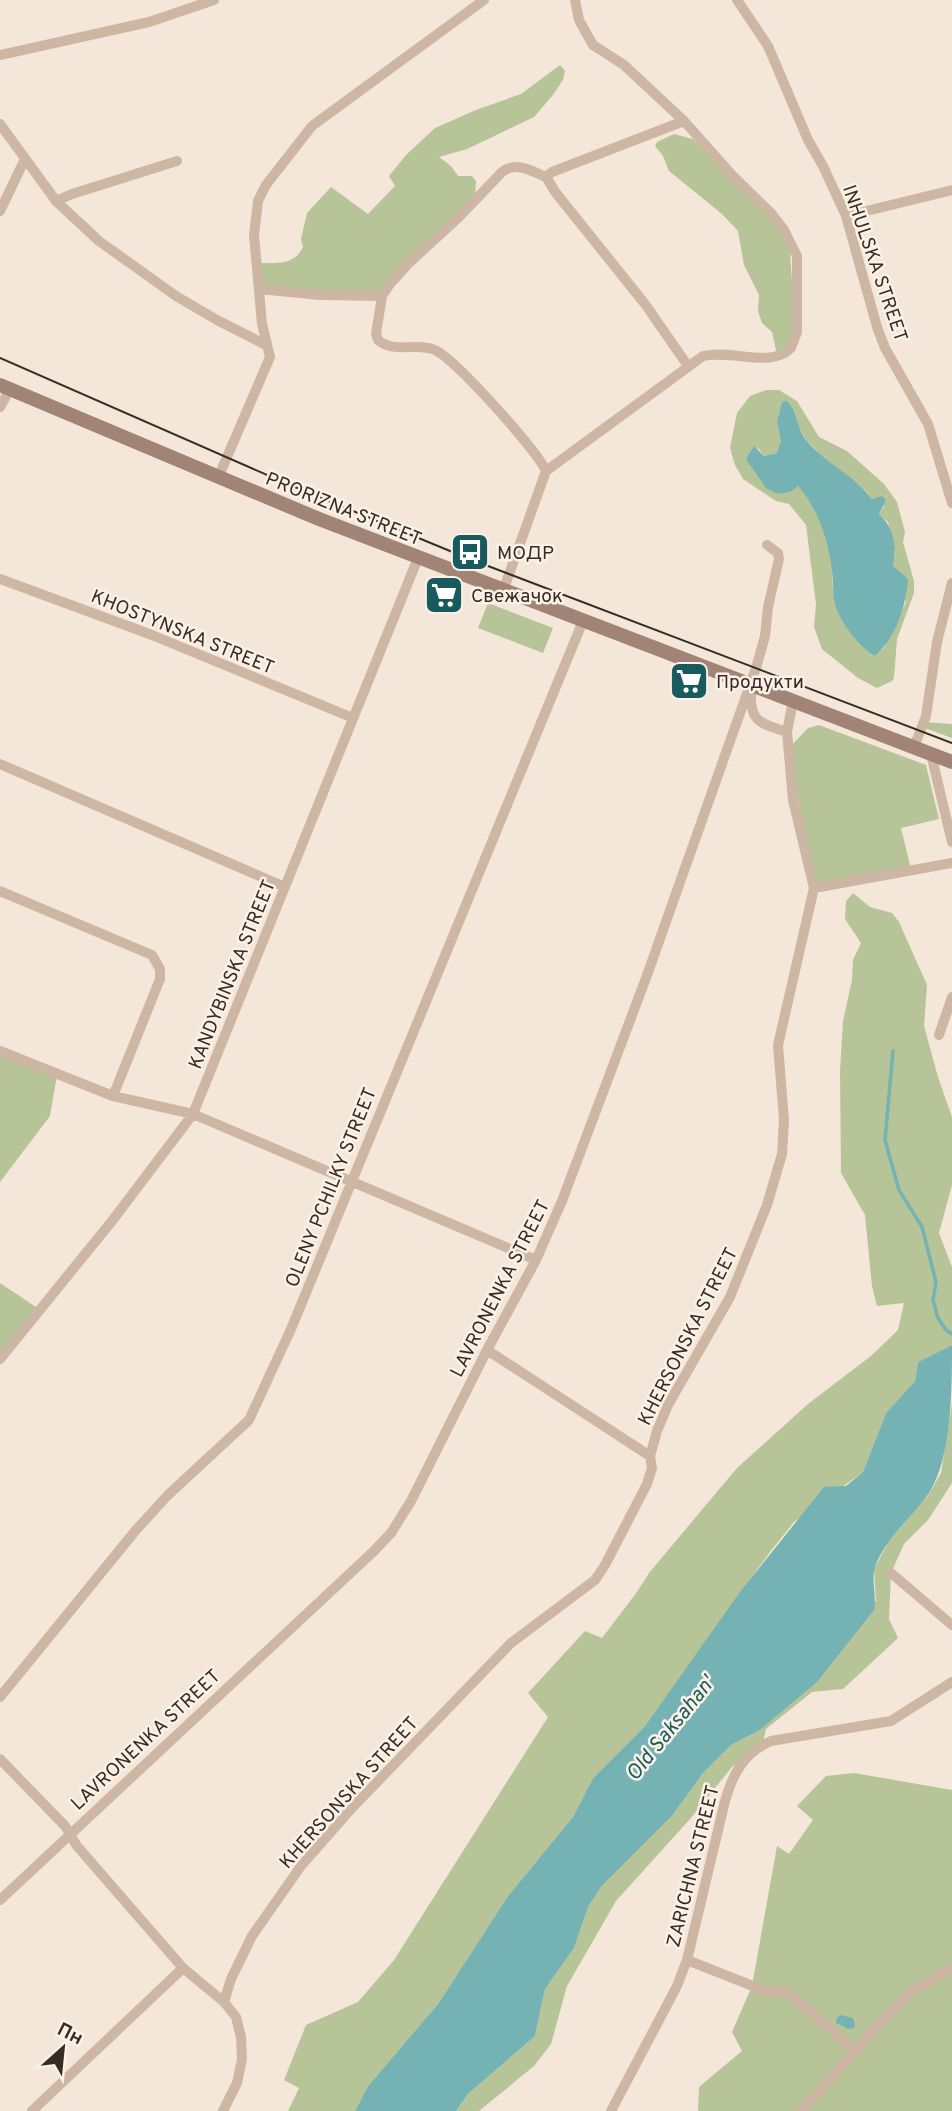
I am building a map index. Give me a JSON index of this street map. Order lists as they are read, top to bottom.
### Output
{
  "streets": {
    "main road": ["PRORIZNA STREET"],
    "street": [
      "INHULSKA STREET",
      "KHOSTYNSKA STREET",
      "KANDYBINSKA STREET",
      "OLENY PCHILKY STREET",
      "LAVRONENKA STREET",
      "KHERSONSKA STREET",
      "ZARICHNA STREET"
    ]
  },
  "crossings": [
    ["PRORIZNA STREET", "KANDYBINSKA STREET"],
    ["PRORIZNA STREET", "OLENY PCHILKY STREET"],
    ["PRORIZNA STREET", "LAVRONENKA STREET"],
    ["PRORIZNA STREET", "KHERSONSKA STREET"],
    ["KHOSTYNSKA STREET", "KANDYBINSKA STREET"]
  ],
  "water": ["Old Saksahan'"],
  "places": {
    "bus stop": ["МОДР"],
    "supermarket": ["Свежачок", "Продукти"]
  },
  "north": "top right"
}
